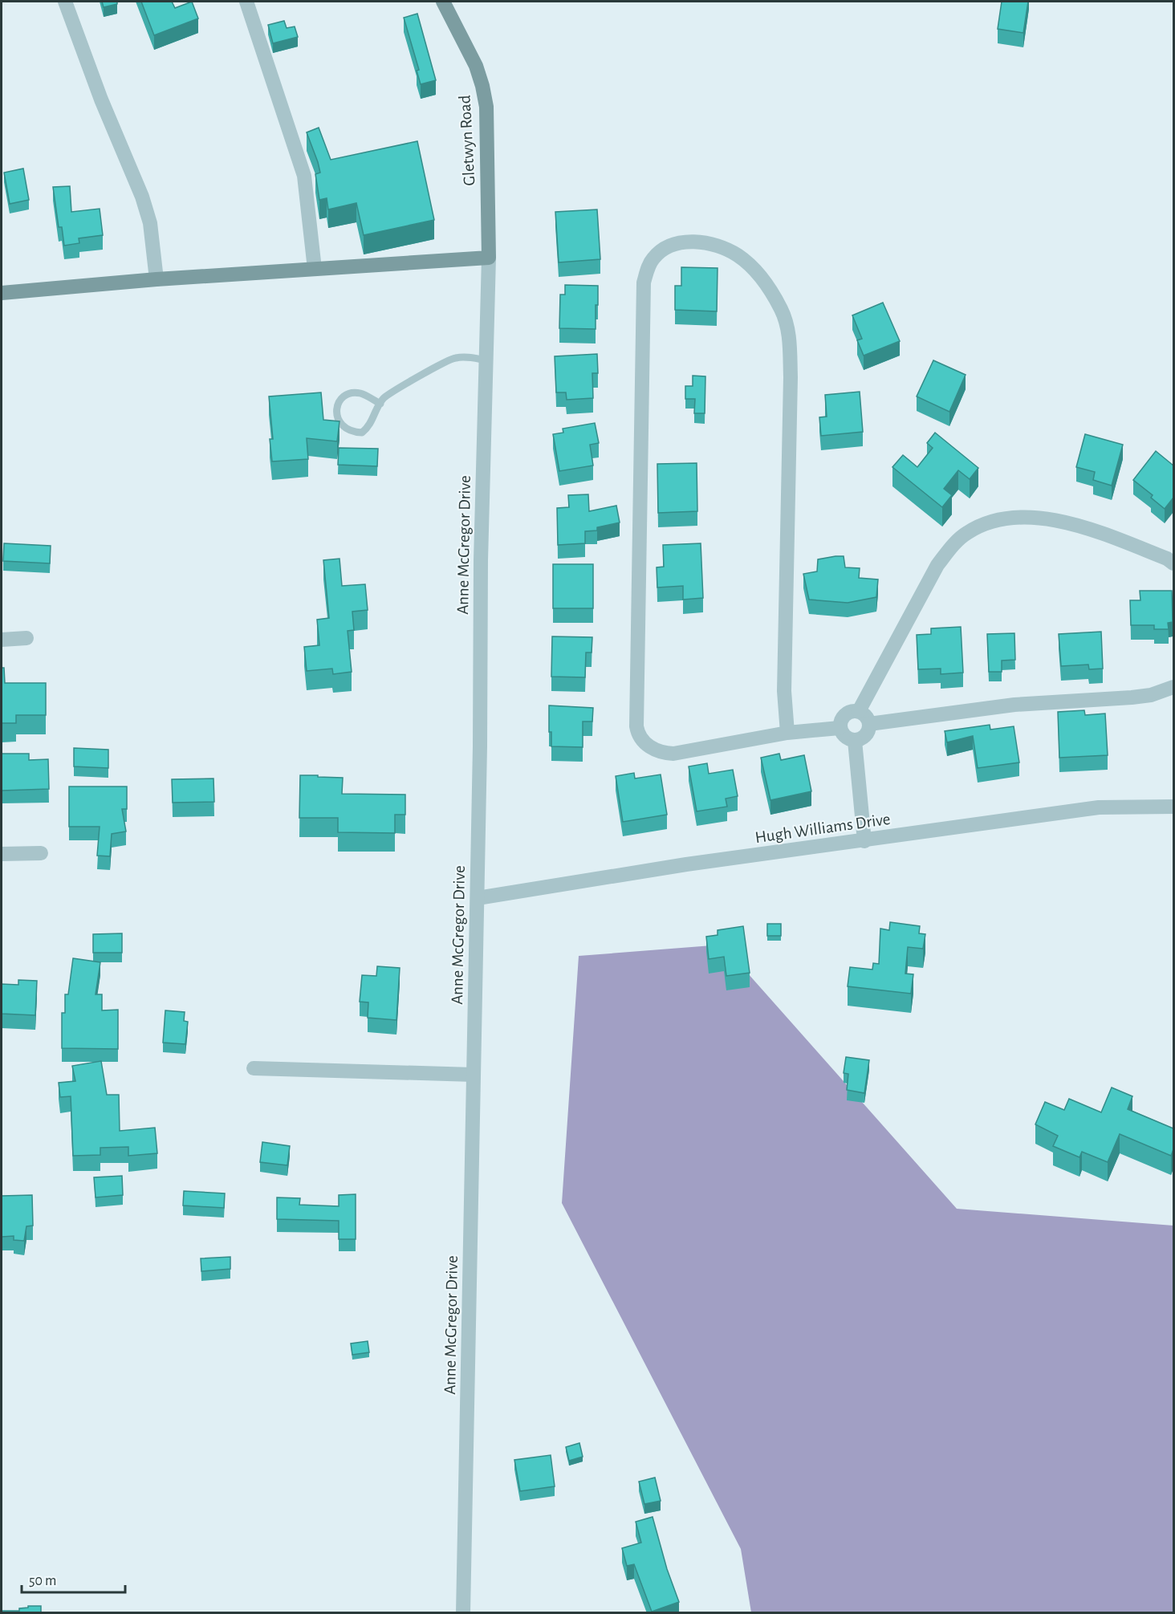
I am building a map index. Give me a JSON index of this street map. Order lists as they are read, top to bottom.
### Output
{
  "streets": {
    "street": ["Gletwyn Road", "Anne McGregor Drive", "Hugh Williams Drive"]
  },
  "crossings": [
    ["Gletwyn Road", "Anne McGregor Drive"],
    ["Anne McGregor Drive", "Hugh Williams Drive"]
  ],
  "scale_bar": "50 m"
}
